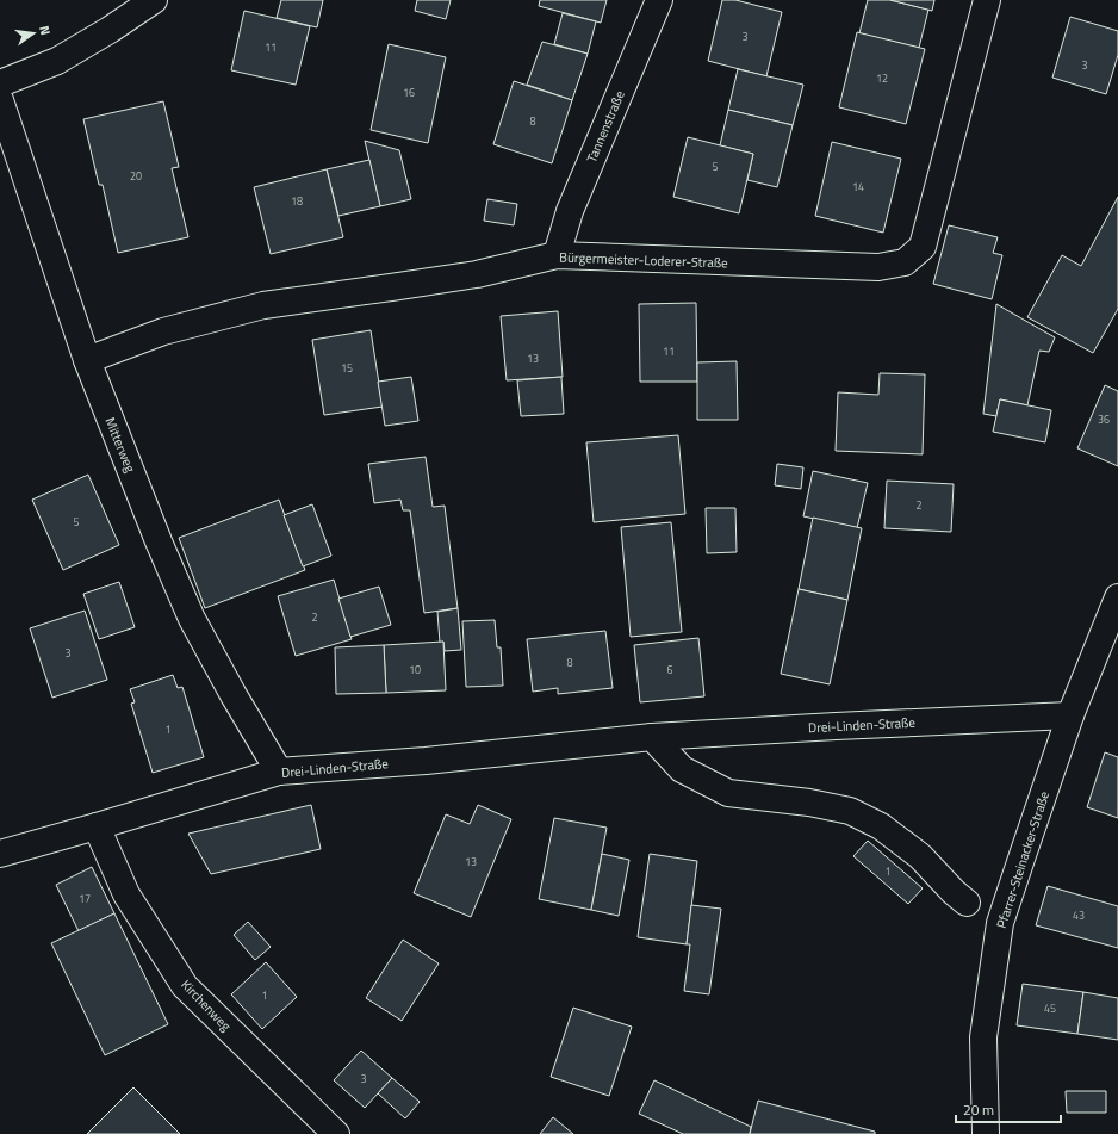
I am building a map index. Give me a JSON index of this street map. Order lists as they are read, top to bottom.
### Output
{
  "streets": {
    "street": [
      "Tannenstraße",
      "Bürgermeister-Loderer-Straße",
      "Mitterweg",
      "Drei-Linden-Straße",
      "Pfarrer-Steinacker-Straße",
      "Kirchenweg"
    ]
  },
  "crossings": [
    ["Tannenstraße", "Bürgermeister-Loderer-Straße"],
    ["Bürgermeister-Loderer-Straße", "Mitterweg"],
    ["Mitterweg", "Drei-Linden-Straße"],
    ["Drei-Linden-Straße", "Pfarrer-Steinacker-Straße"],
    ["Drei-Linden-Straße", "Kirchenweg"]
  ],
  "house_numbers": [
    "3",
    "11",
    "3",
    "12",
    "16",
    "8",
    "5",
    "20",
    "14",
    "18",
    "11",
    "13",
    "15",
    "36",
    "2",
    "5",
    "2",
    "3",
    "8",
    "10",
    "6",
    "1",
    "13",
    "1",
    "17",
    "43",
    "1",
    "45",
    "3"
  ],
  "scale_bar": "20 m",
  "north": "right"
}
